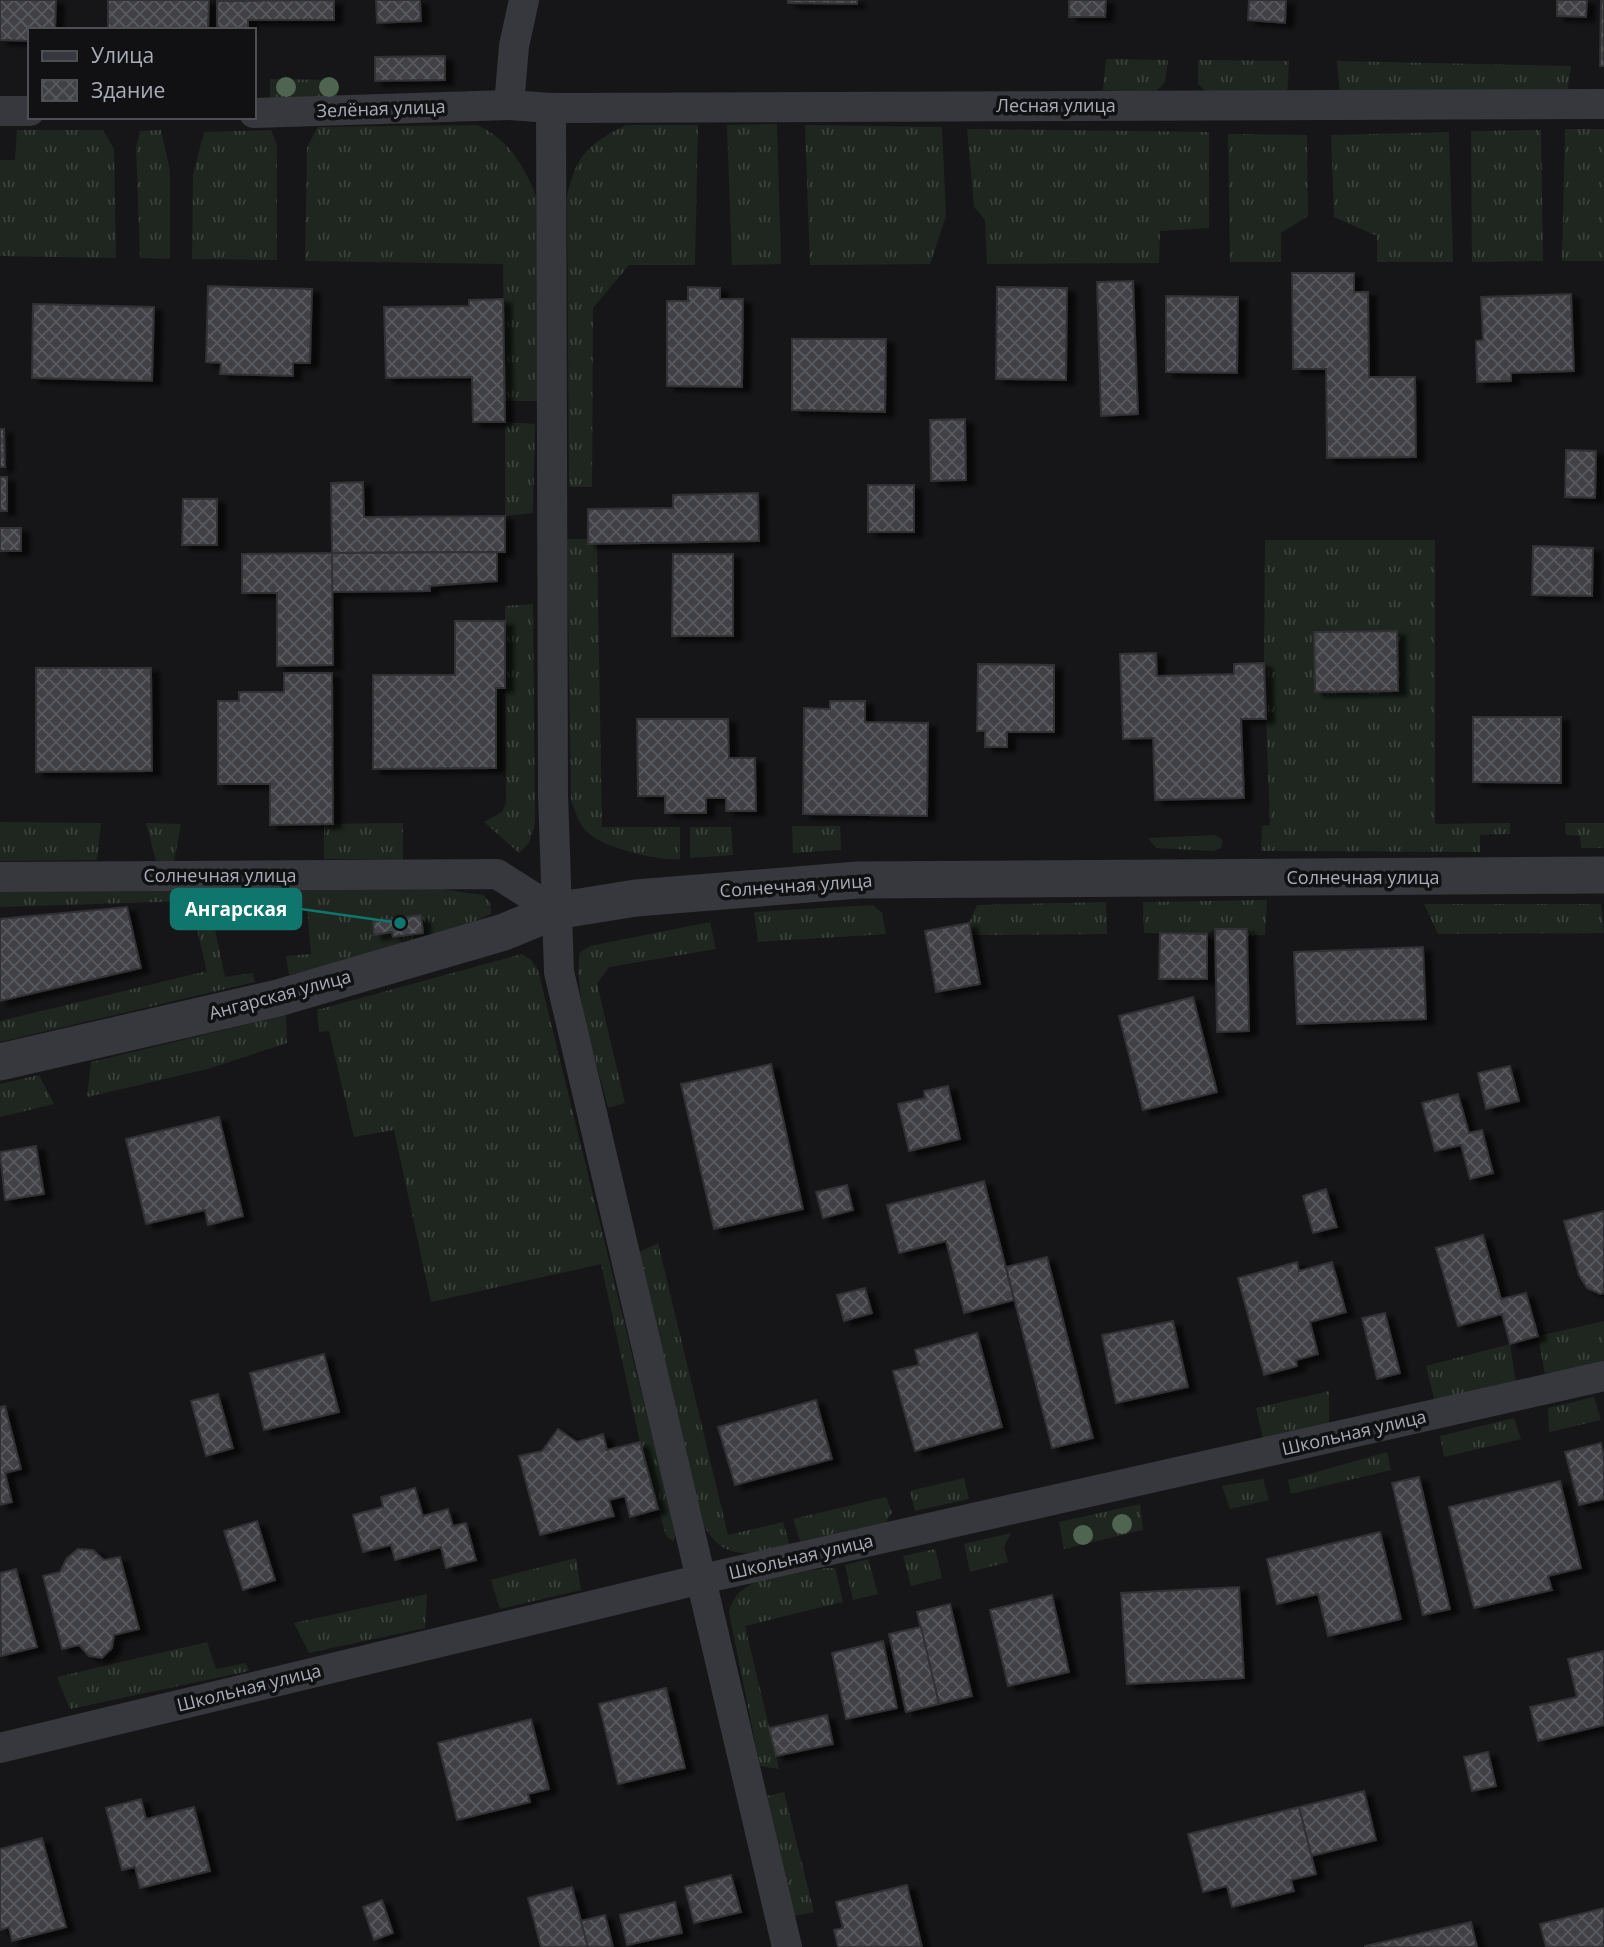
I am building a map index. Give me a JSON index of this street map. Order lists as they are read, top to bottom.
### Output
{
  "streets": {
    "street": [
      "Лесная улица",
      "Зелёная улица",
      "Солнечная улица",
      "Ангарская улица",
      "Школьная улица"
    ]
  },
  "crossings": [
    ["Лесная улица", "Зелёная улица"],
    ["Солнечная улица", "Ангарская улица"]
  ],
  "places": ["Ангарская"],
  "legend": ["Улица", "Здание"]
}
